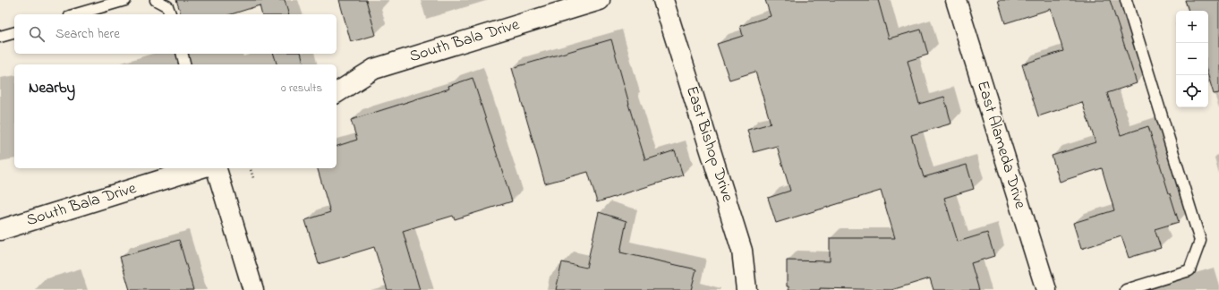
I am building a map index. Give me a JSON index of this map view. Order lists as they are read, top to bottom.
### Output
{
  "streets": {
    "street": ["South Bala Drive", "East Bishop Drive", "East Alameda Drive"]
  },
  "page": {
    "map_buttons": ["+", "−"],
    "search": "Search here",
    "heading": ["Nearby", "0 results"]
  }
}
